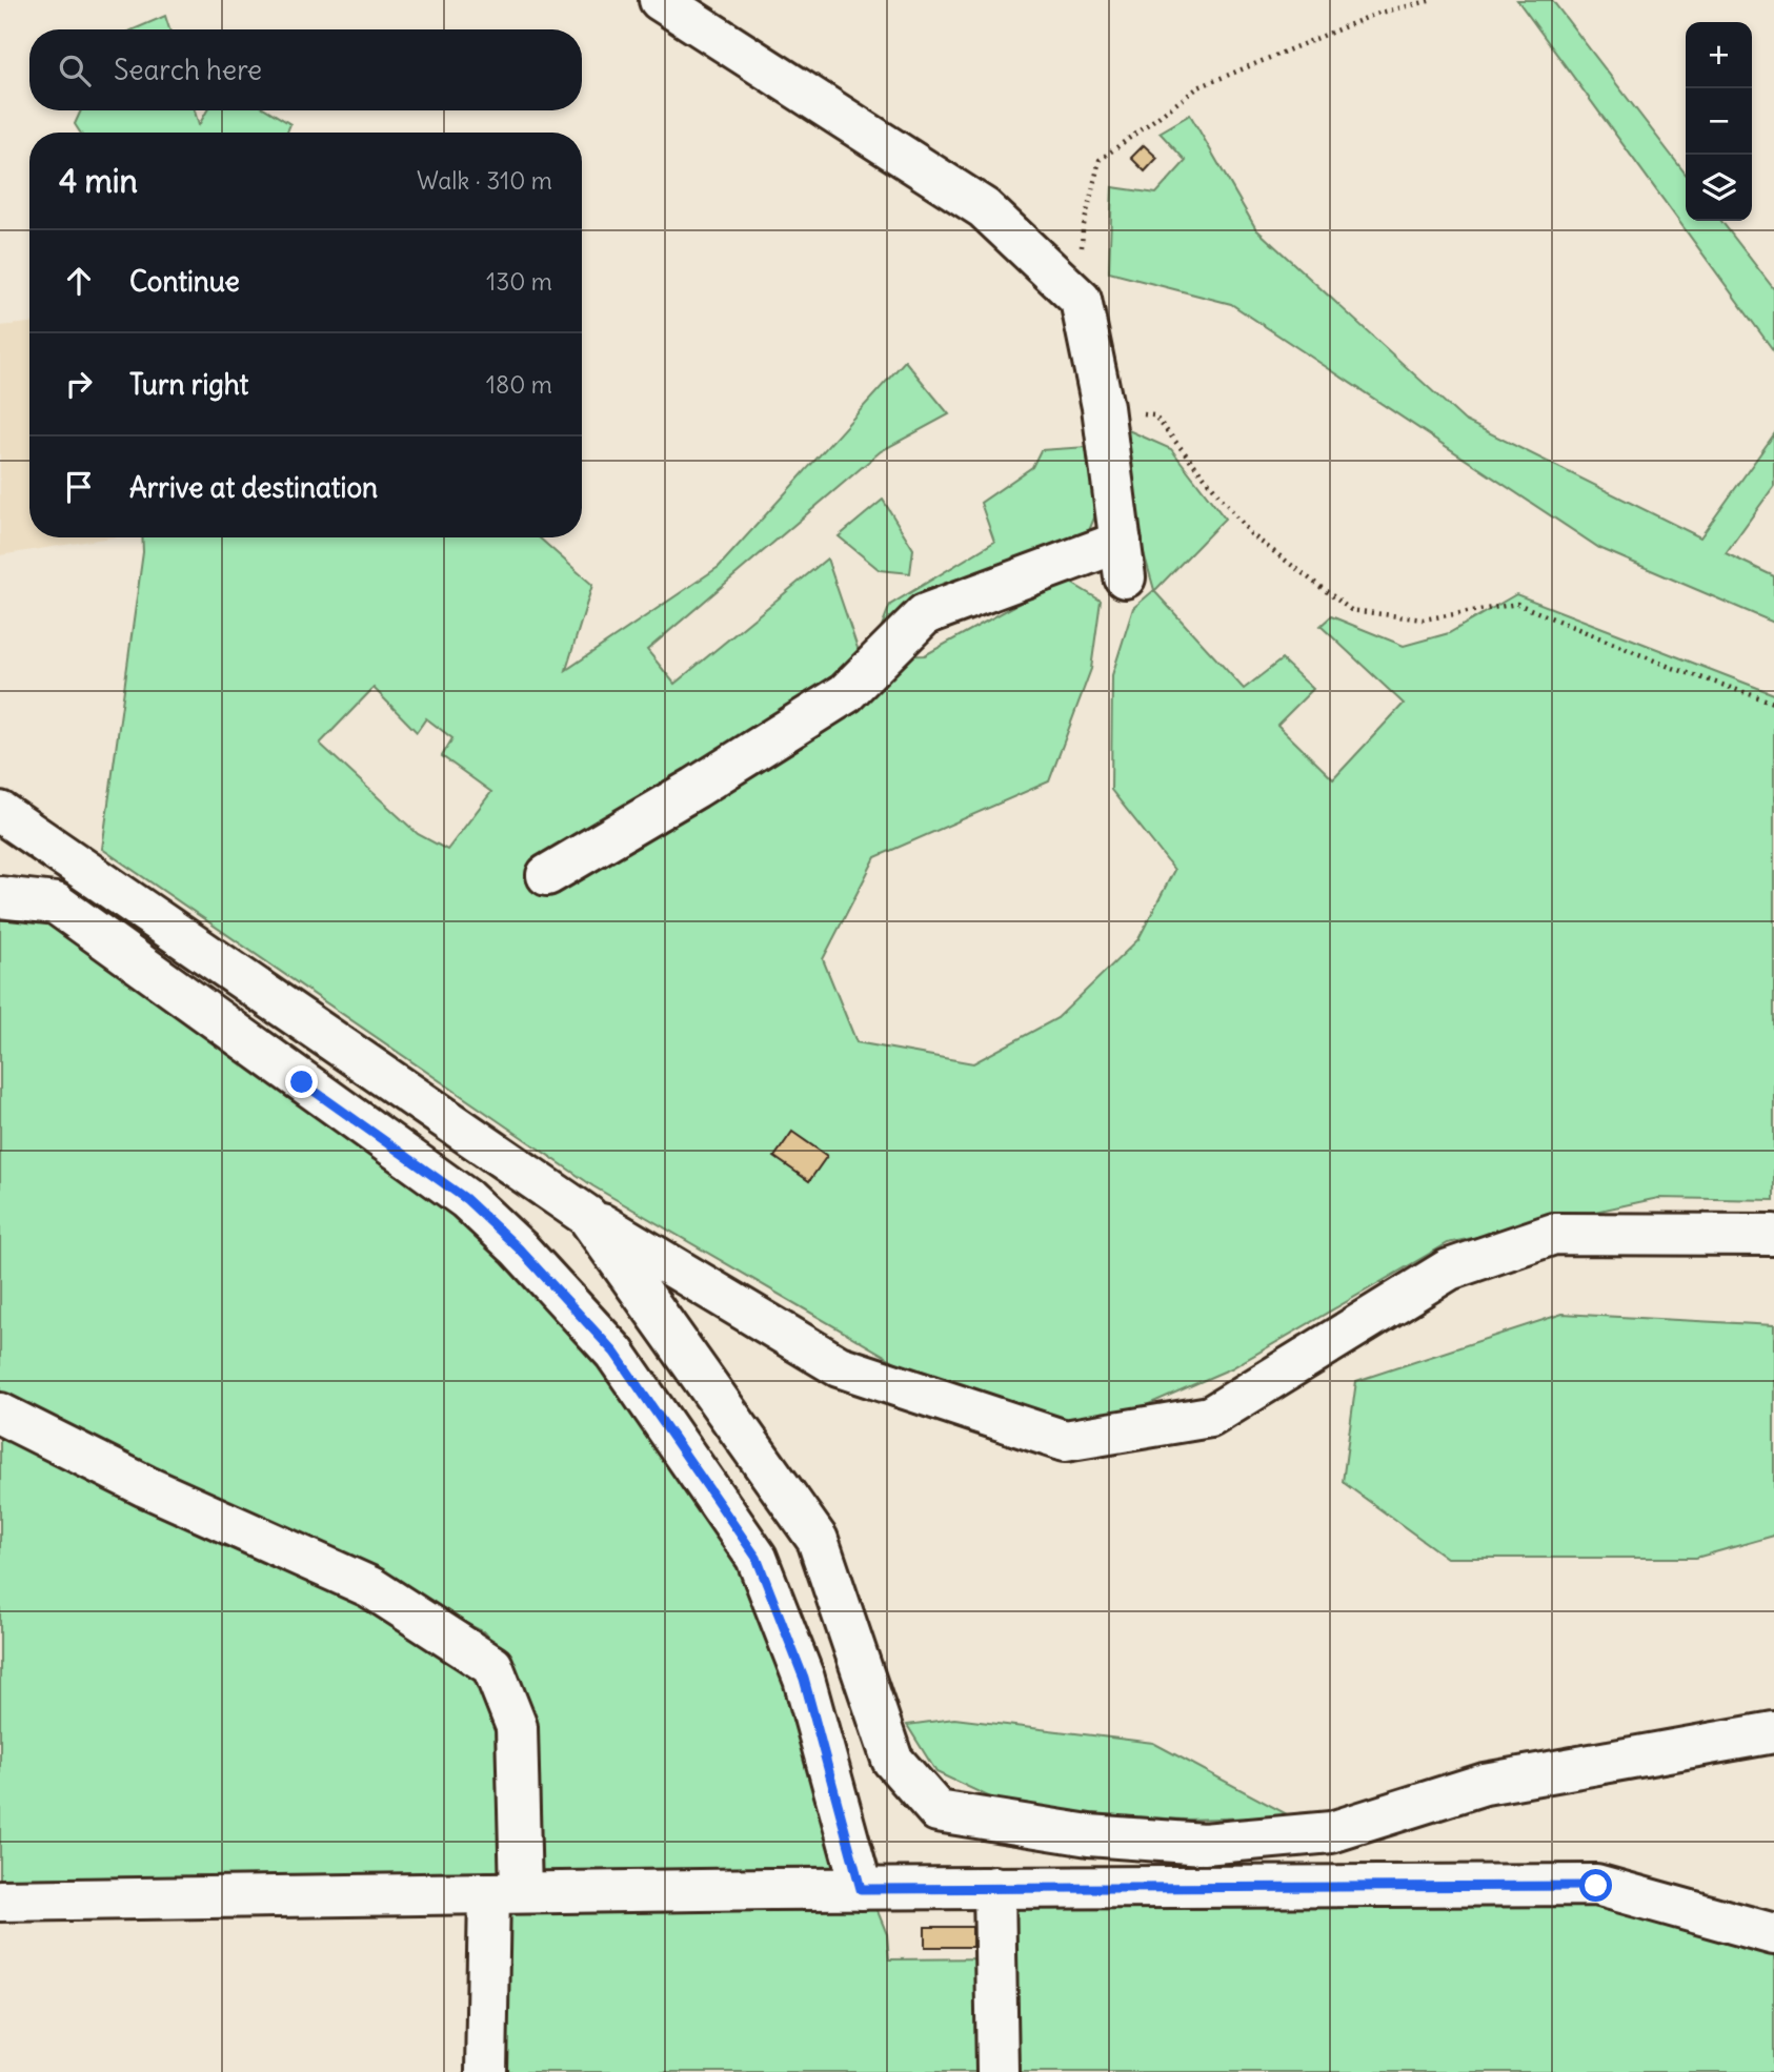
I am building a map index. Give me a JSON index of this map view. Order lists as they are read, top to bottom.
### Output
{
  "page": {
    "map_buttons": ["+", "−"],
    "search": "Search here",
    "heading": ["4 min", "Walk · 310 m"],
    "list": [
      ["Continue", "130 m"],
      ["Turn right", "180 m"],
      "Arrive at destination"
    ]
  }
}
